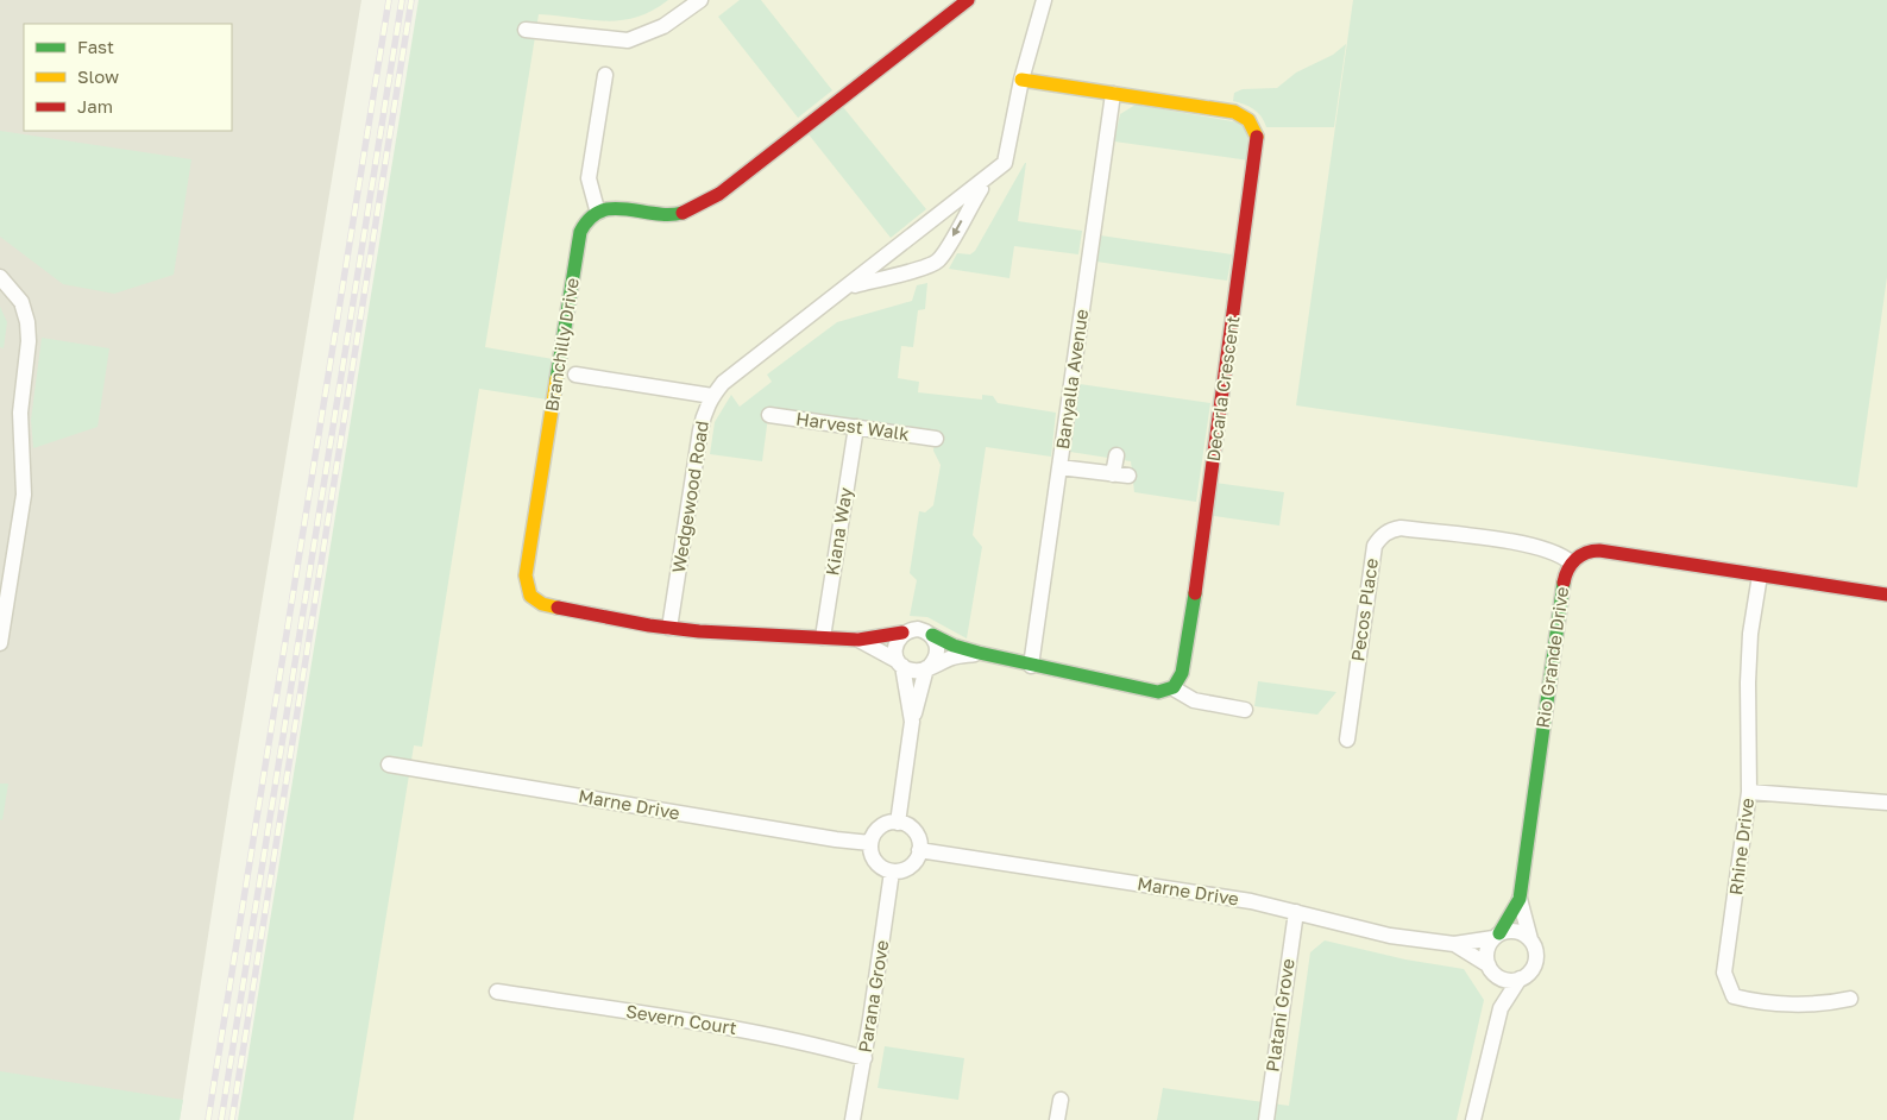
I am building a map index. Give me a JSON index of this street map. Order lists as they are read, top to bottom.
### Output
{
  "streets": {
    "street": [
      "Branchilly Drive",
      "Banyalla Avenue",
      "Decarla Crescent",
      "Harvest Walk",
      "Wedgewood Road",
      "Kiana Way",
      "Pecos Place",
      "Rio Grande Drive",
      "Marne Drive",
      "Rhine Drive",
      "Parana Grove",
      "Platani Grove",
      "Severn Court"
    ]
  },
  "crossings": [
    ["Branchilly Drive", "Wedgewood Road"],
    ["Branchilly Drive", "Kiana Way"],
    ["Banyalla Avenue", "Decarla Crescent"],
    ["Decarla Crescent", "Wedgewood Road"],
    ["Harvest Walk", "Kiana Way"],
    ["Pecos Place", "Rio Grande Drive"],
    ["Rio Grande Drive", "Marne Drive"],
    ["Rio Grande Drive", "Rhine Drive"],
    ["Marne Drive", "Parana Grove"],
    ["Marne Drive", "Platani Grove"],
    ["Parana Grove", "Severn Court"]
  ],
  "legend": ["Fast", "Slow", "Jam"]
}
